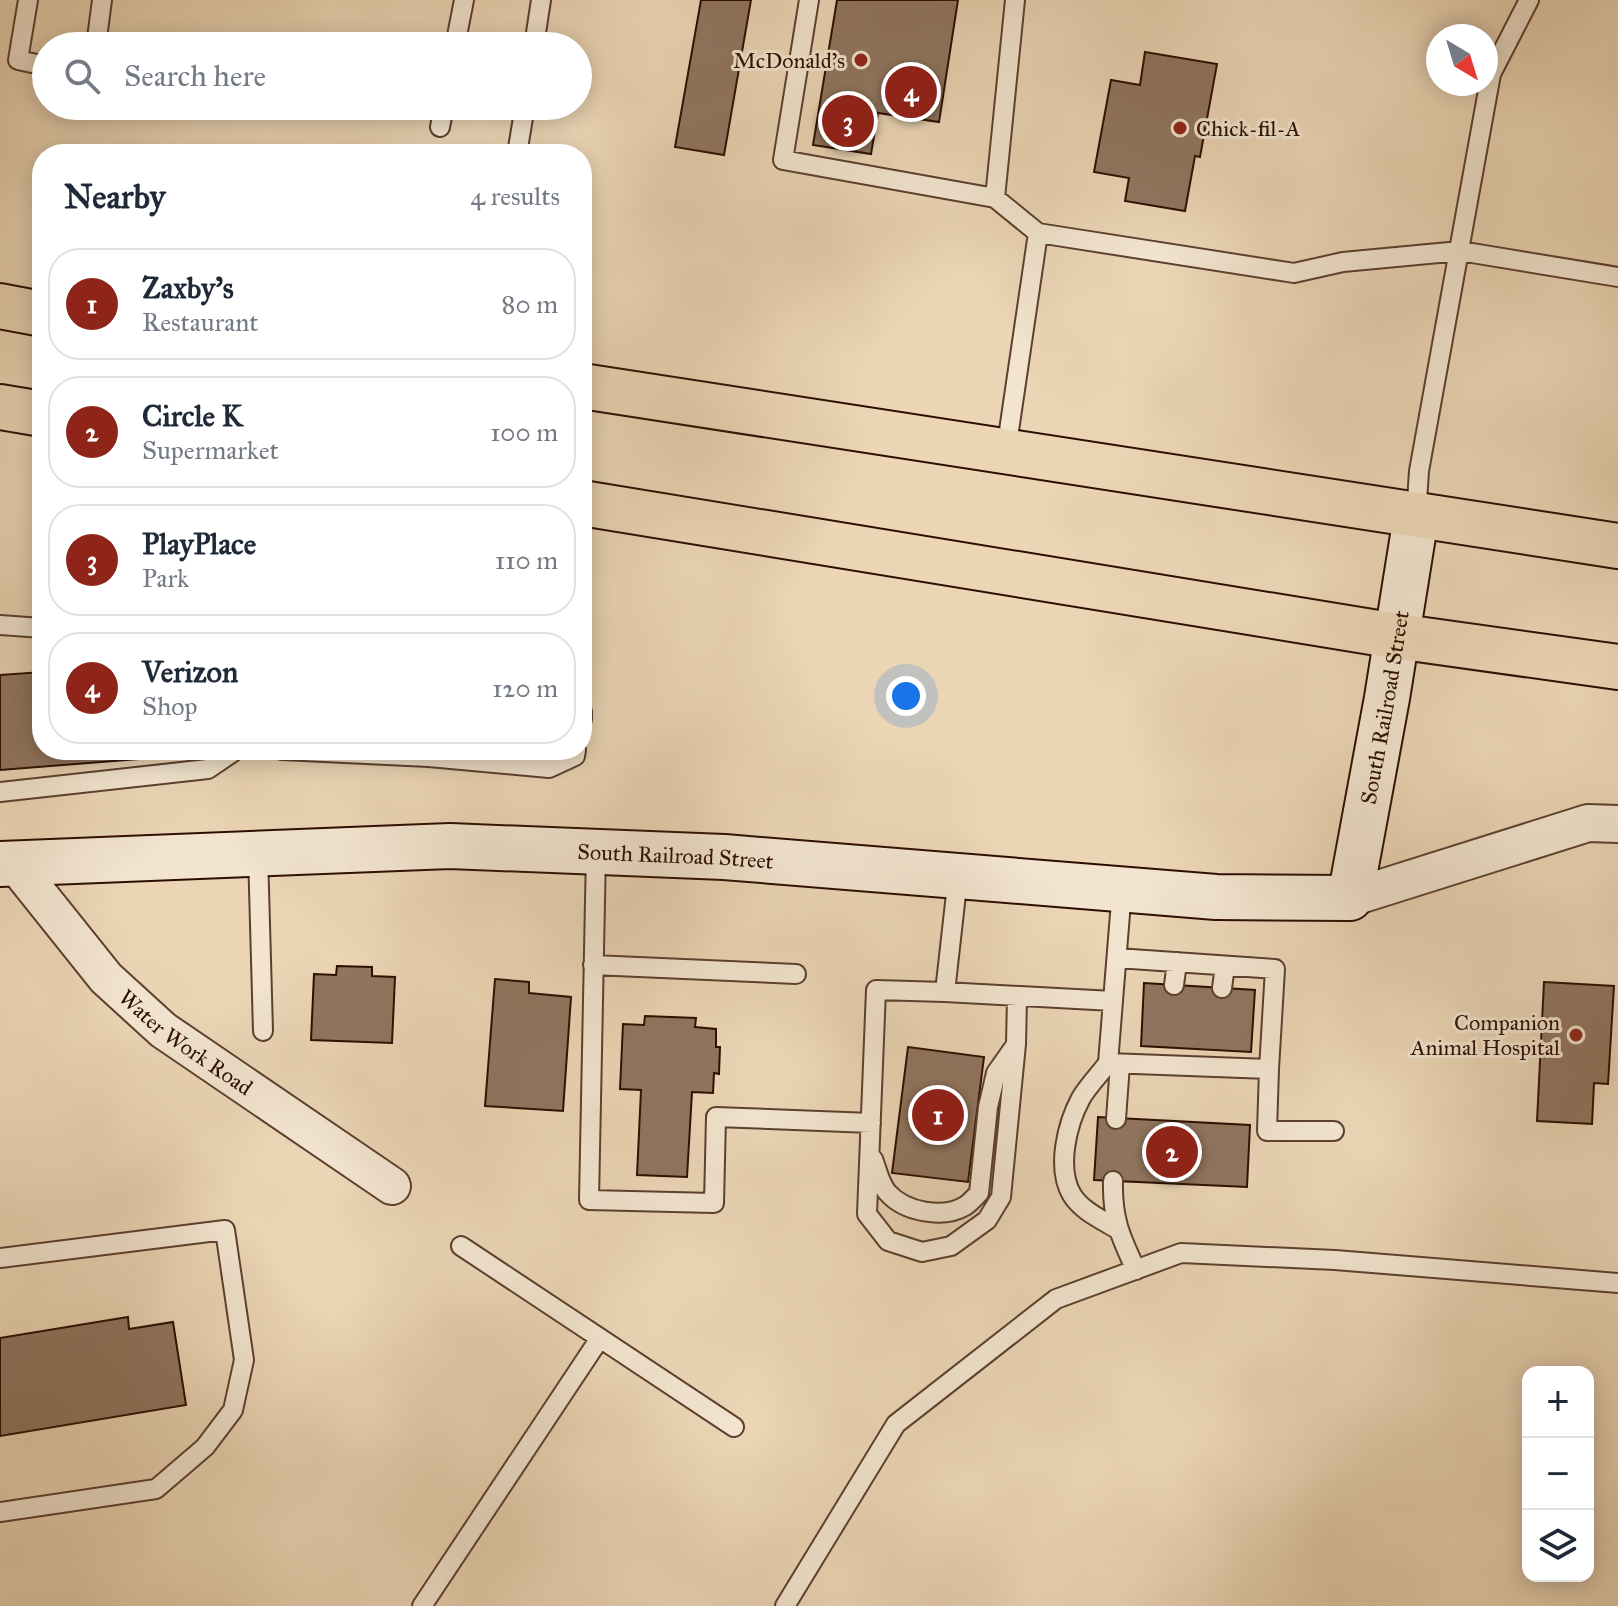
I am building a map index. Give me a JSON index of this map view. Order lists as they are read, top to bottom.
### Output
{
  "streets": {
    "street": ["South Railroad Street", "Water Work Road"]
  },
  "crossings": [
    ["South Railroad Street", "Water Work Road"]
  ],
  "places": ["McDonald's", "Chick-fil-A", "Companion Animal Hospital"],
  "north": "bottom right",
  "page": {
    "search": "Search here",
    "pins": [
      "4",
      "3",
      "1",
      "2"
    ],
    "heading": ["Nearby", "4 results"],
    "list": [
      {
        "mark": "1",
        "name": "Zaxby's",
        "note": "Restaurant",
        "value": "80 m"
      },
      {
        "mark": "2",
        "name": "Circle K",
        "note": "Supermarket",
        "value": "100 m"
      },
      {
        "mark": "3",
        "name": "PlayPlace",
        "note": "Park",
        "value": "110 m"
      },
      {
        "mark": "4",
        "name": "Verizon",
        "note": "Shop",
        "value": "120 m"
      }
    ],
    "map_buttons": ["+", "−"]
  }
}
